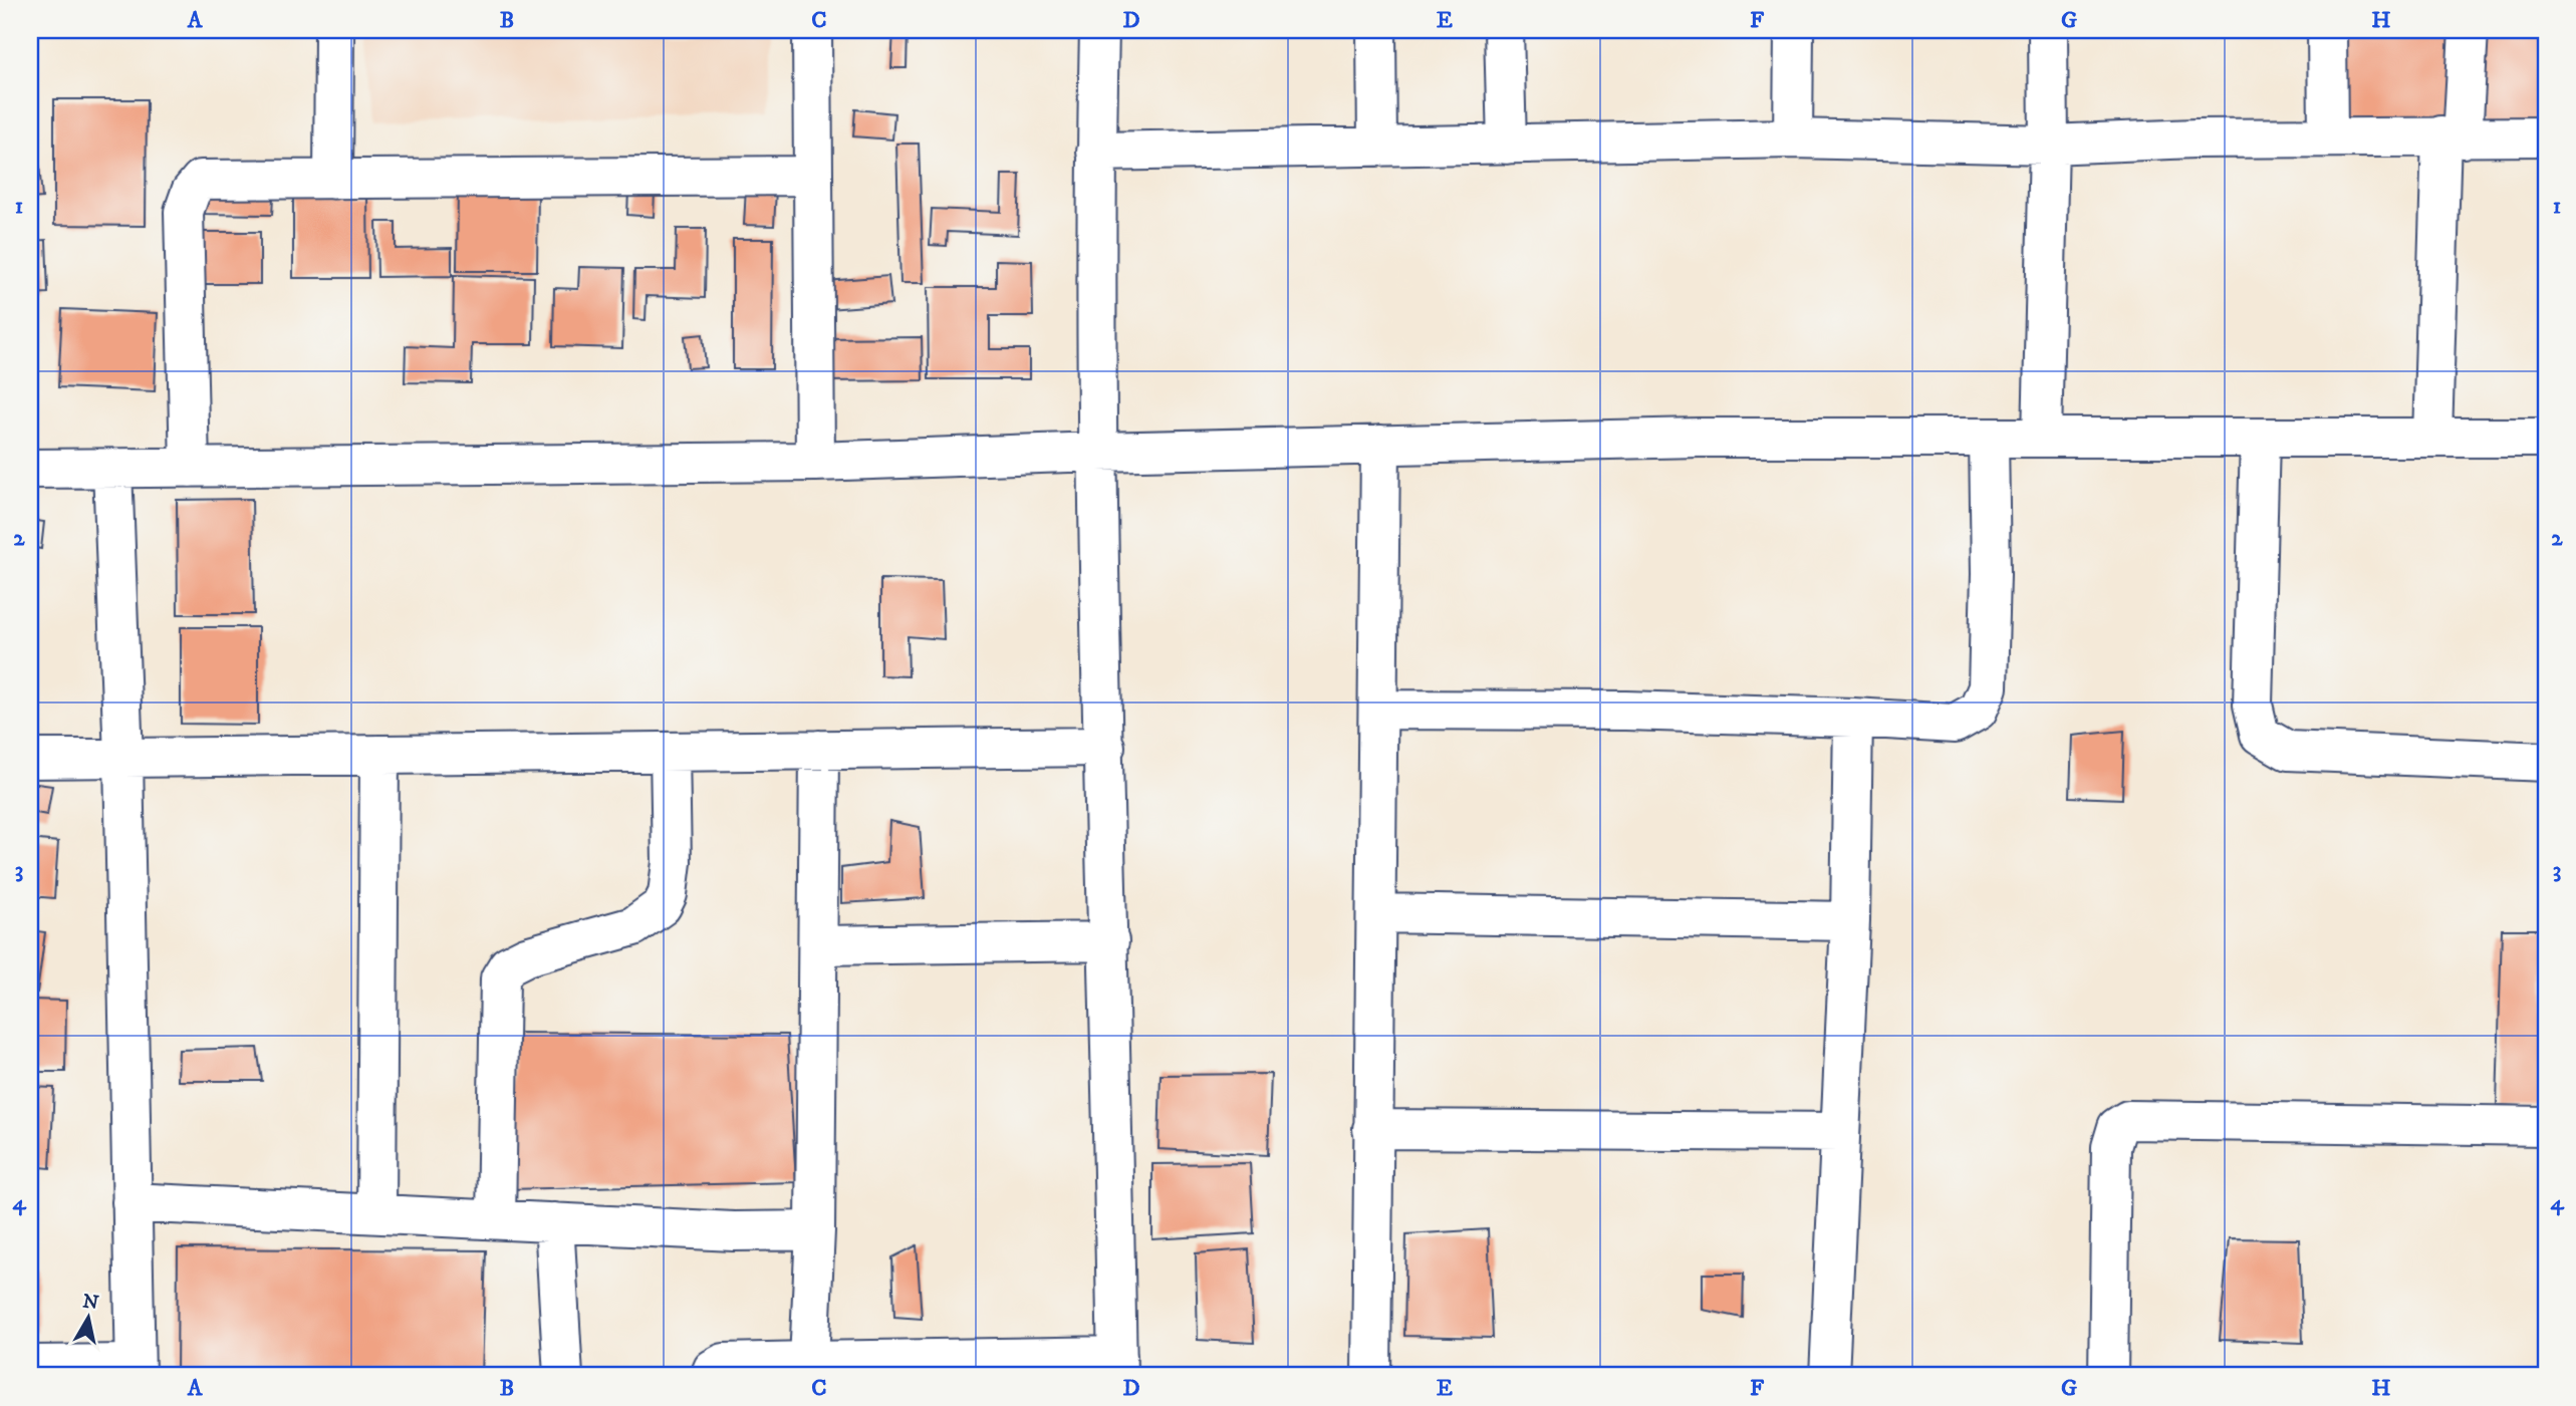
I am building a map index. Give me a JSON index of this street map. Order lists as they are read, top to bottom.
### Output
{
  "north": "top",
  "grid": {
    "columns": [
      "A",
      "B",
      "C",
      "D",
      "E",
      "F",
      "G",
      "H"
    ],
    "rows": [
      "1",
      "2",
      "3",
      "4"
    ]
  }
}
